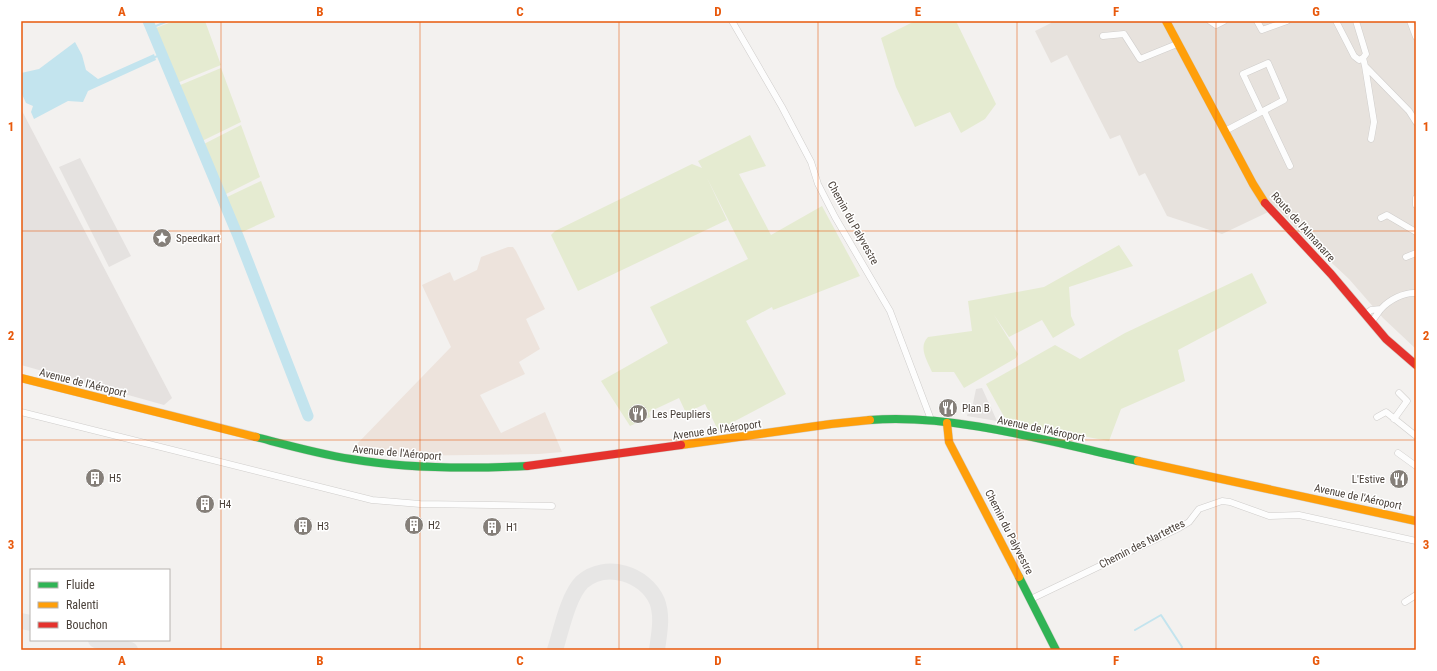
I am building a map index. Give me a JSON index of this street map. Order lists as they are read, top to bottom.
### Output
{
  "streets": {
    "main road": ["Chemin du Palyvestre", "Route de l'Almanarre", "Avenue de l'Aéroport"],
    "street": ["Chemin des Nartettes"]
  },
  "crossings": [
    ["Chemin du Palyvestre", "Avenue de l'Aéroport"],
    ["Chemin du Palyvestre", "Chemin des Nartettes"]
  ],
  "places": {
    "place": ["Speedkart"],
    "restaurant": ["Plan B", "Les Peupliers", "L'Estive"],
    "building": [
      "H5",
      "H4",
      "H2",
      "H3",
      "H1"
    ]
  },
  "legend": ["Fluide", "Ralenti", "Bouchon"],
  "grid": {
    "columns": [
      "A",
      "B",
      "C",
      "D",
      "E",
      "F",
      "G"
    ],
    "rows": ["1", "2", "3"]
  }
}
